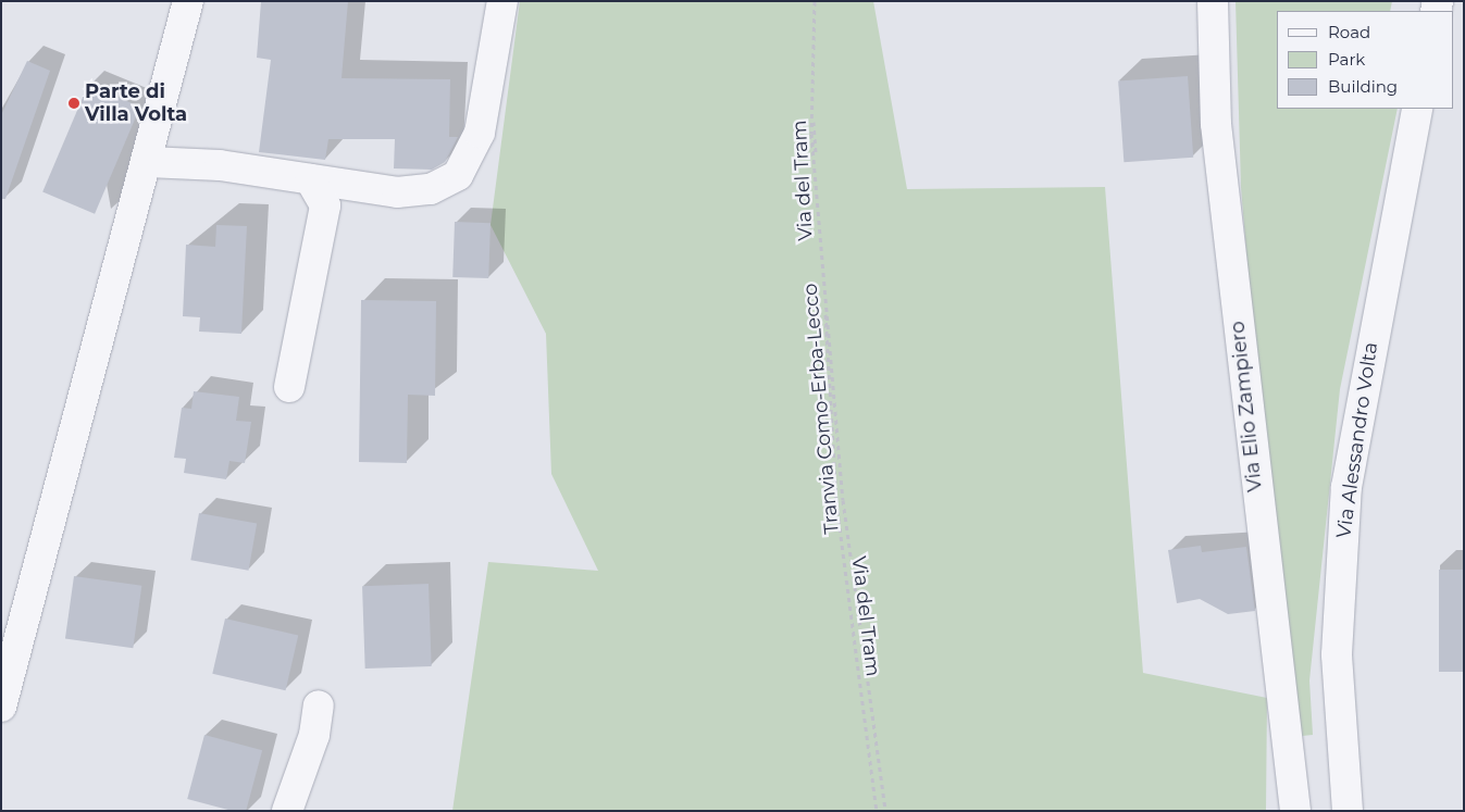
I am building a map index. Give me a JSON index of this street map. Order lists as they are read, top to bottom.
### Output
{
  "streets": {
    "street": ["Via Elio Zampiero", "Via Alessandro Volta"],
    "path": ["Via del Tram", "Tranvia Como-Erba-Lecco"]
  },
  "crossings": [
    ["Via del Tram", "Tranvia Como-Erba-Lecco"]
  ],
  "places": ["Parte di Villa Volta"],
  "legend": ["Road", "Park", "Building"]
}
